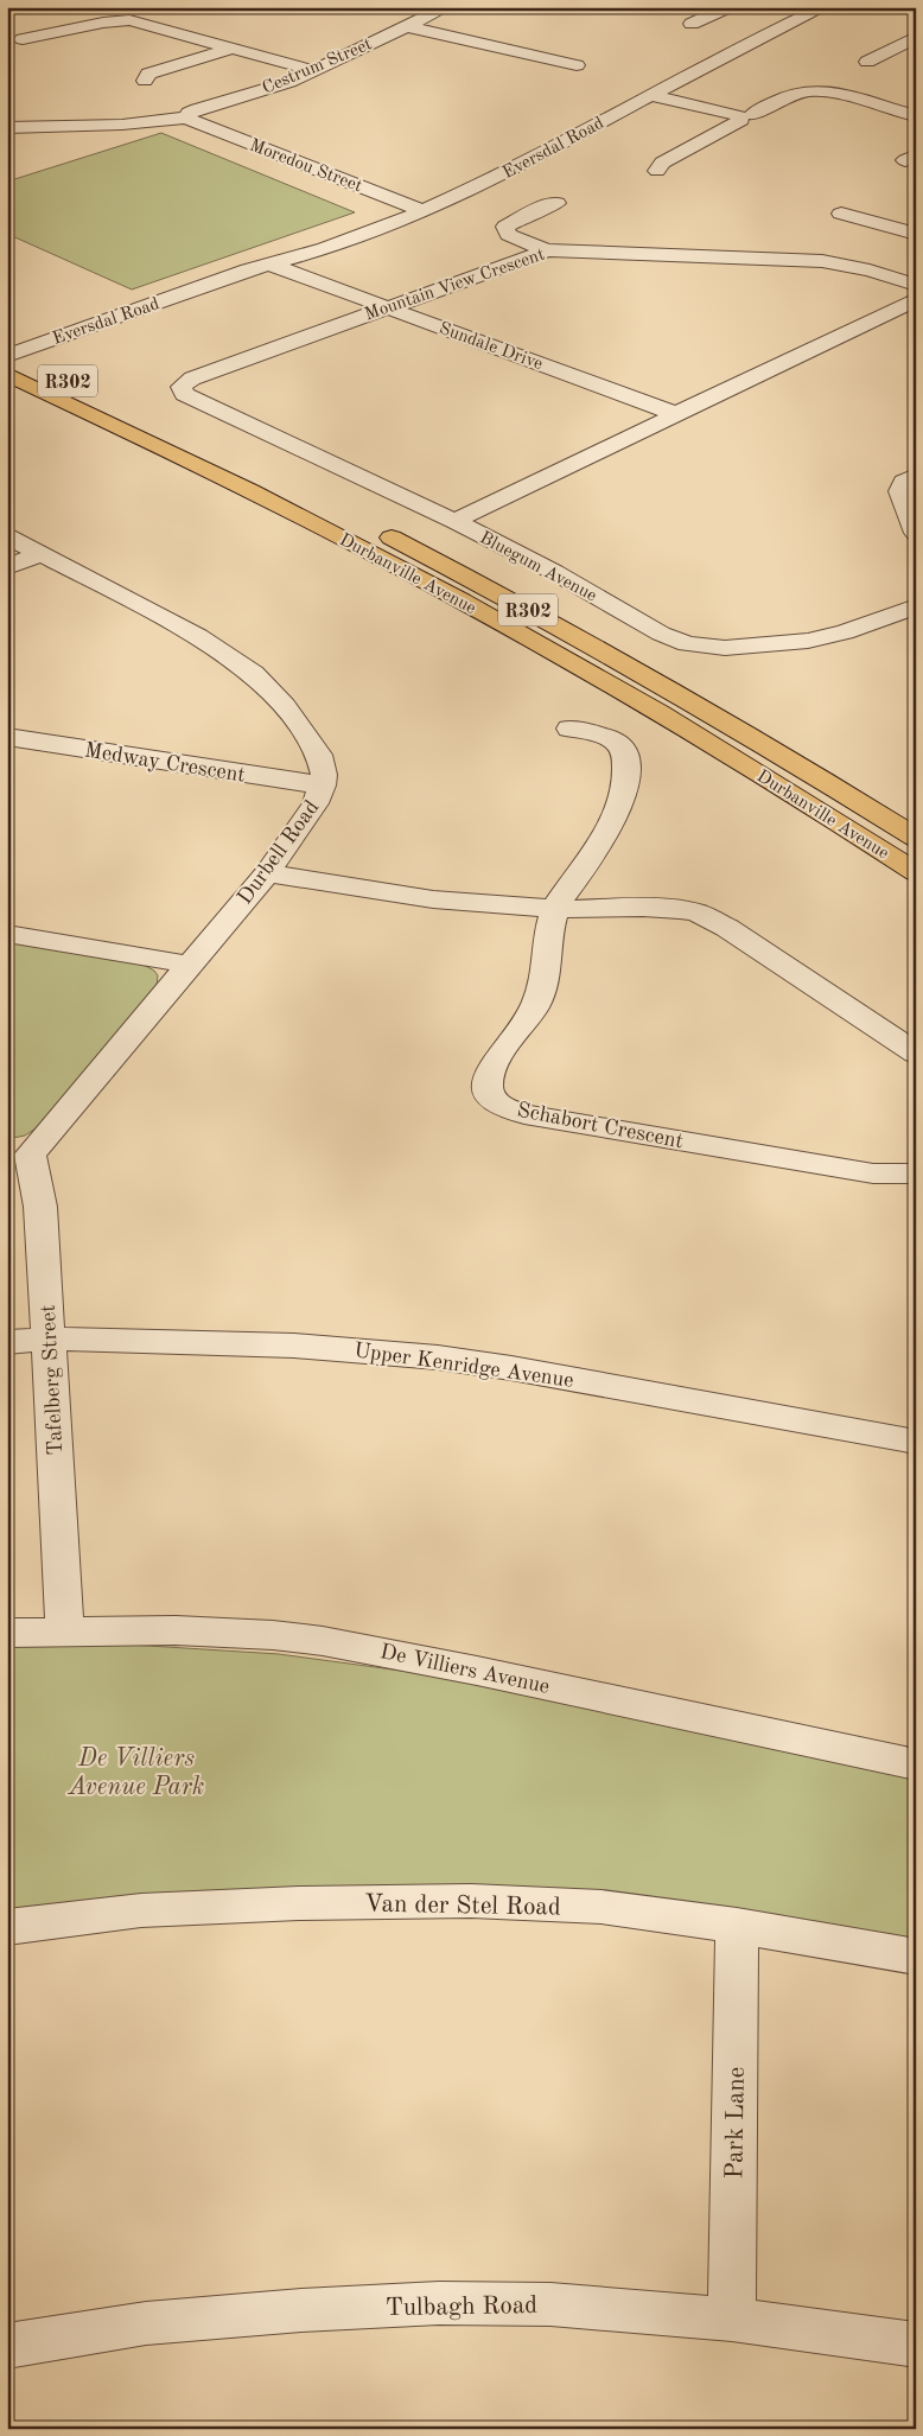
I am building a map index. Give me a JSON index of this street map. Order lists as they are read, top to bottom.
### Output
{
  "streets": {
    "main road": ["R302", "Durbanville Avenue"],
    "street": [
      "Cestrum Street",
      "Eversdal Road",
      "Moredou Street",
      "Mountain View Crescent",
      "Sundale Drive",
      "Bluegum Avenue",
      "Medway Crescent",
      "Durbell Road",
      "Schabort Crescent",
      "Upper Kenridge Avenue",
      "Tafelberg Street",
      "De Villiers Avenue",
      "Van der Stel Road",
      "Park Lane",
      "Tulbagh Road"
    ]
  },
  "crossings": [
    ["Cestrum Street", "Moredou Street"],
    ["Eversdal Road", "Moredou Street"],
    ["Eversdal Road", "Sundale Drive"],
    ["Eversdal Road", "Durbanville Avenue"],
    ["Mountain View Crescent", "Sundale Drive"],
    ["Mountain View Crescent", "Bluegum Avenue"],
    ["Medway Crescent", "Durbell Road"],
    ["Durbell Road", "Tafelberg Street"],
    ["Upper Kenridge Avenue", "Tafelberg Street"],
    ["Tafelberg Street", "De Villiers Avenue"],
    ["Van der Stel Road", "Park Lane"],
    ["Park Lane", "Tulbagh Road"]
  ],
  "parks": ["De Villiers Avenue Park"]
}
